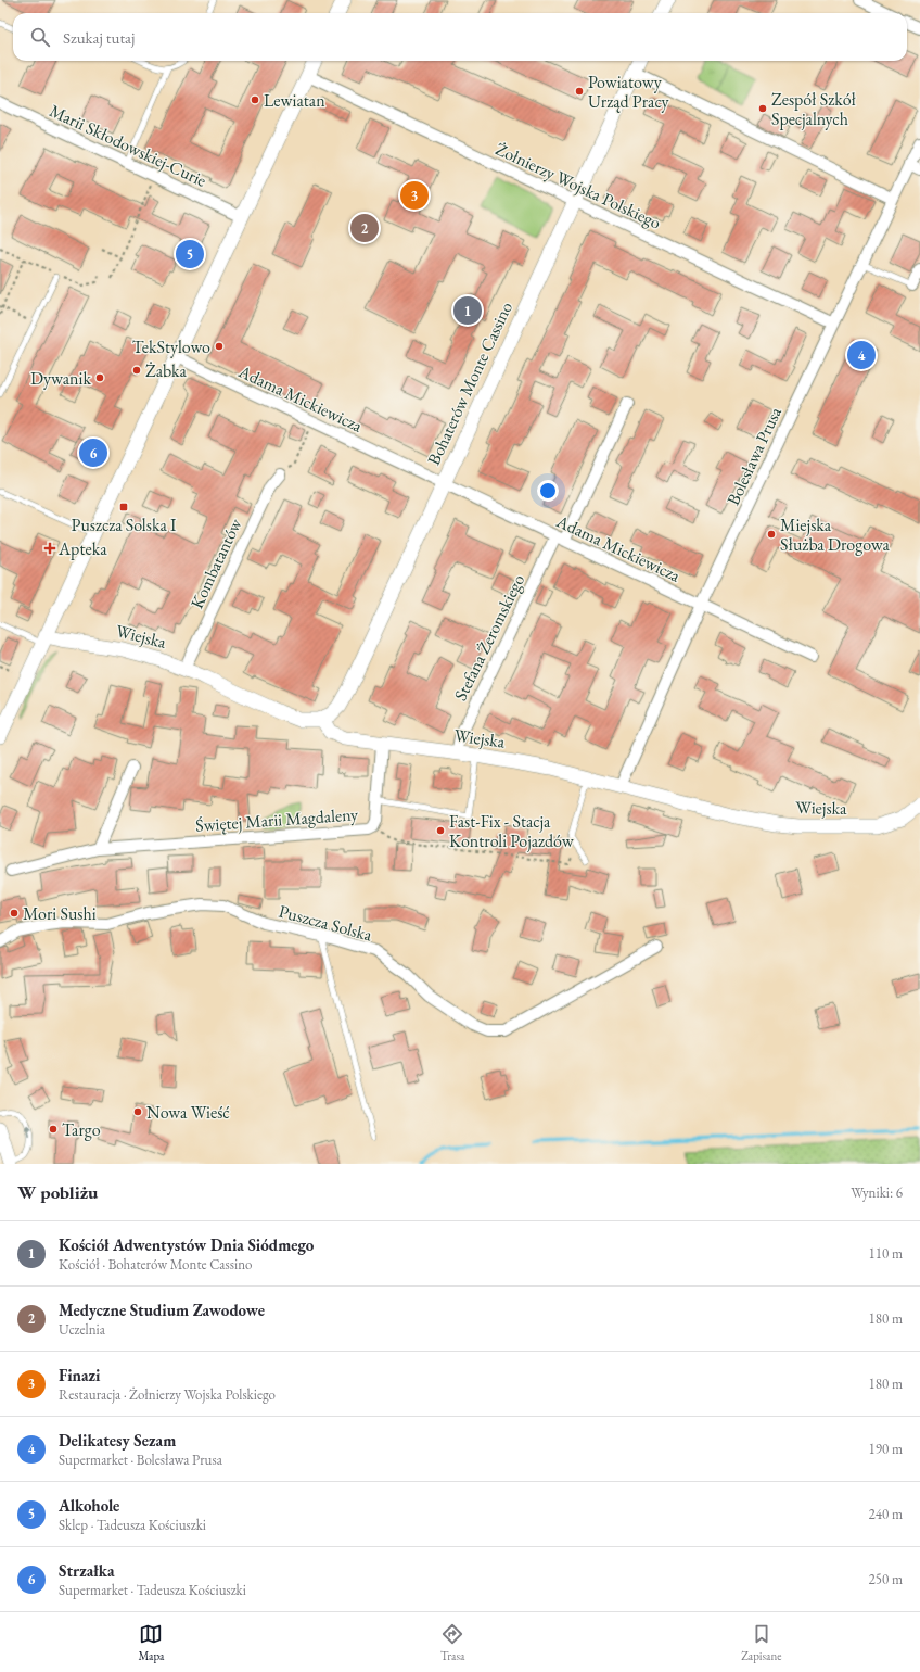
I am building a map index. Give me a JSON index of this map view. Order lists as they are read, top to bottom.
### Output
{
  "streets": {
    "street": [
      "Marii Skłodowskiej-Curie",
      "Żołnierzy Wojska Polskiego",
      "Bohaterów Monte Cassino",
      "Adama Mickiewicza",
      "Bolesława Prusa",
      "Kombatantów",
      "Wiejska",
      "Stefana Żeromskiego",
      "Świętej Marii Magdaleny",
      "Puszcza Solska"
    ]
  },
  "crossings": [
    ["Żołnierzy Wojska Polskiego", "Bohaterów Monte Cassino"],
    ["Żołnierzy Wojska Polskiego", "Bolesława Prusa"],
    ["Bohaterów Monte Cassino", "Adama Mickiewicza"],
    ["Bohaterów Monte Cassino", "Wiejska"],
    ["Adama Mickiewicza", "Bolesława Prusa"],
    ["Adama Mickiewicza", "Stefana Żeromskiego"],
    ["Bolesława Prusa", "Wiejska"],
    ["Kombatantów", "Wiejska"],
    ["Wiejska", "Stefana Żeromskiego"],
    ["Wiejska", "Świętej Marii Magdaleny"]
  ],
  "places": {
    "other": [
      "Powiatowy Urząd Pracy",
      "Lewiatan",
      "Zespół Szkół Specjalnych",
      "TekStylowo",
      "Żabka",
      "Dywanik",
      "Miejska Służba Drogowa",
      "Fast-Fix - Stacja Kontroli Pojazdów",
      "Mori Sushi",
      "Nowa Wieść",
      "Targo"
    ],
    "transit": ["Puszcza Solska I"],
    "health": ["Apteka"]
  },
  "page": {
    "search": "Szukaj tutaj",
    "pins": [
      "3",
      "2",
      "5",
      "1",
      "4",
      "6"
    ],
    "heading": ["W pobliżu", "Wyniki: 6"],
    "list": [
      {
        "mark": "1",
        "name": "Kościół Adwentystów Dnia Siódmego",
        "note": "Kościół · Bohaterów Monte Cassino",
        "value": "110 m"
      },
      {
        "mark": "2",
        "name": "Medyczne Studium Zawodowe",
        "note": "Uczelnia",
        "value": "180 m"
      },
      {
        "mark": "3",
        "name": "Finazi",
        "note": "Restauracja · Żołnierzy Wojska Polskiego",
        "value": "180 m"
      },
      {
        "mark": "4",
        "name": "Delikatesy Sezam",
        "note": "Supermarket · Bolesława Prusa",
        "value": "190 m"
      },
      {
        "mark": "5",
        "name": "Alkohole",
        "note": "Sklep · Tadeusza Kościuszki",
        "value": "240 m"
      },
      {
        "mark": "6",
        "name": "Strzałka",
        "note": "Supermarket · Tadeusza Kościuszki",
        "value": "250 m"
      }
    ],
    "nav": ["Mapa", "Trasa", "Zapisane"]
  }
}
